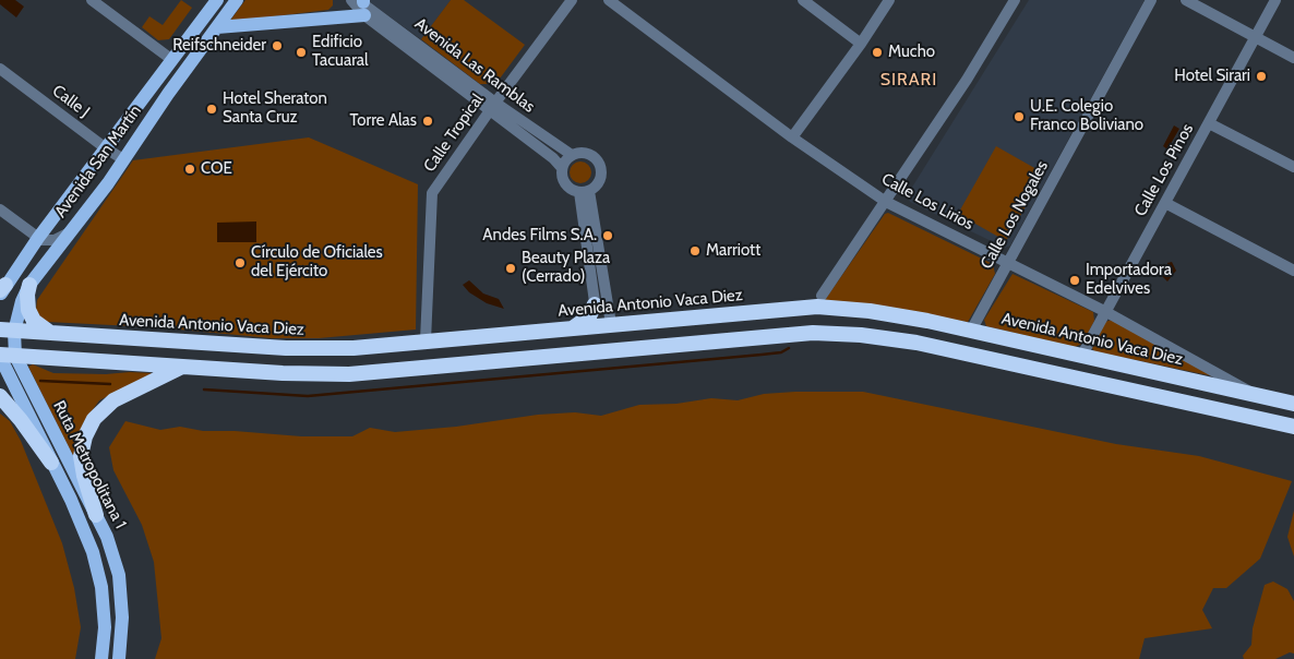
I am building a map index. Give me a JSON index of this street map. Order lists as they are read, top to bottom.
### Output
{
  "streets": {
    "highway": ["Avenida Antonio Vaca Diez"],
    "main road": ["Avenida San Martín", "Ruta Metropolitana 1"],
    "street": [
      "Avenida Las Ramblas",
      "Calle J",
      "Calle Tropical",
      "Calle Los Pinos",
      "Calle Los Lirios",
      "Calle Los Nogales"
    ]
  },
  "crossings": [
    ["Avenida Las Ramblas", "Calle Tropical"],
    ["Calle J", "Avenida San Martín"],
    ["Calle Tropical", "Avenida Antonio Vaca Diez"],
    ["Avenida San Martín", "Avenida Antonio Vaca Diez"],
    ["Avenida San Martín", "Ruta Metropolitana 1"],
    ["Calle Los Pinos", "Calle Los Lirios"],
    ["Calle Los Pinos", "Avenida Antonio Vaca Diez"],
    ["Calle Los Lirios", "Calle Los Nogales"],
    ["Calle Los Lirios", "Avenida Antonio Vaca Diez"],
    ["Calle Los Nogales", "Avenida Antonio Vaca Diez"]
  ],
  "districts": ["SIRARI"],
  "places": [
    "Reifschneider",
    "Edificio Tacuaral",
    "Mucho",
    "Hotel Sirari",
    "Hotel Sheraton Santa Cruz",
    "U.E. Colegio Franco Boliviano",
    "Torre Alas",
    "COE",
    "Andes Films S.A.",
    "Marriott",
    "Círculo de Oficiales del Ejército",
    "Beauty Plaza (Cerrado)",
    "Importadora Edelvives"
  ]
}
